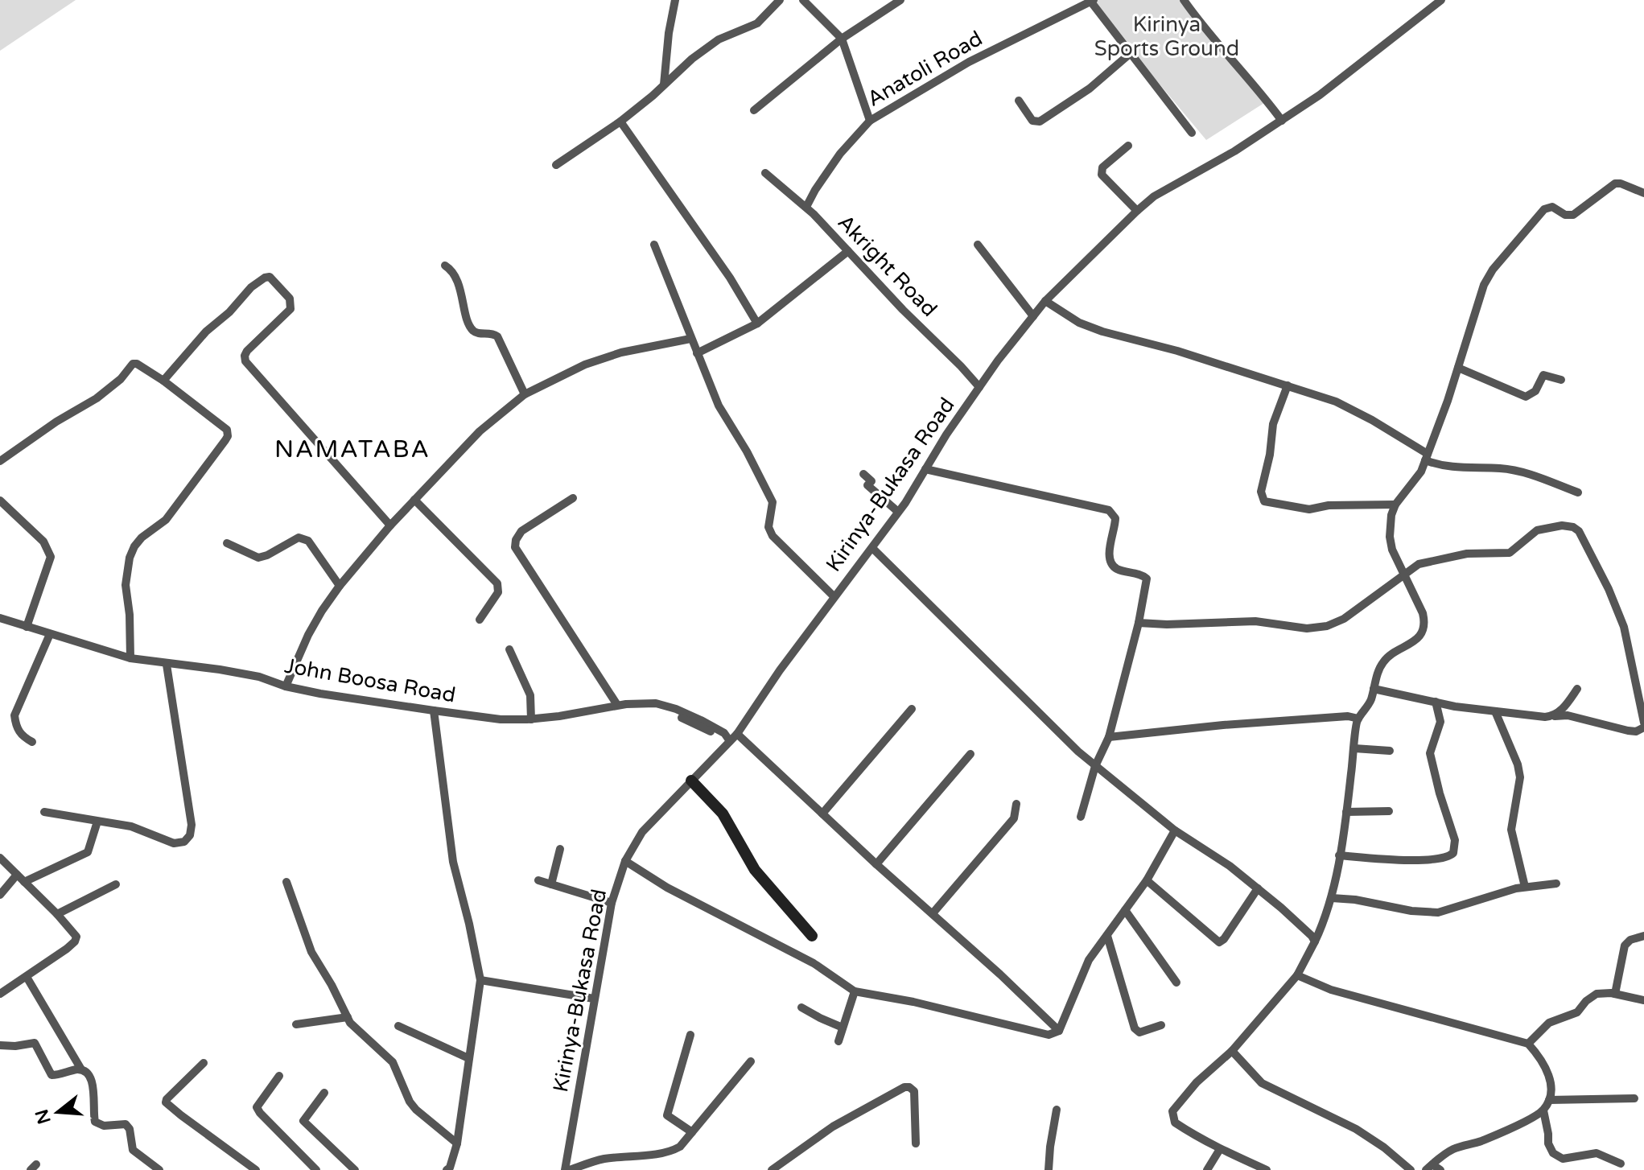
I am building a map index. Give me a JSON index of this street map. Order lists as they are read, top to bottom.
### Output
{
  "streets": {
    "street": [
      "Anatoli Road",
      "Akright Road",
      "Kirinya-Bukasa Road",
      "John Boosa Road"
    ]
  },
  "crossings": [
    ["Anatoli Road", "Akright Road"],
    ["Akright Road", "Kirinya-Bukasa Road"],
    ["Kirinya-Bukasa Road", "John Boosa Road"]
  ],
  "districts": ["NAMATABA"],
  "parks": ["Kirinya Sports Ground"],
  "north": "left"
}
